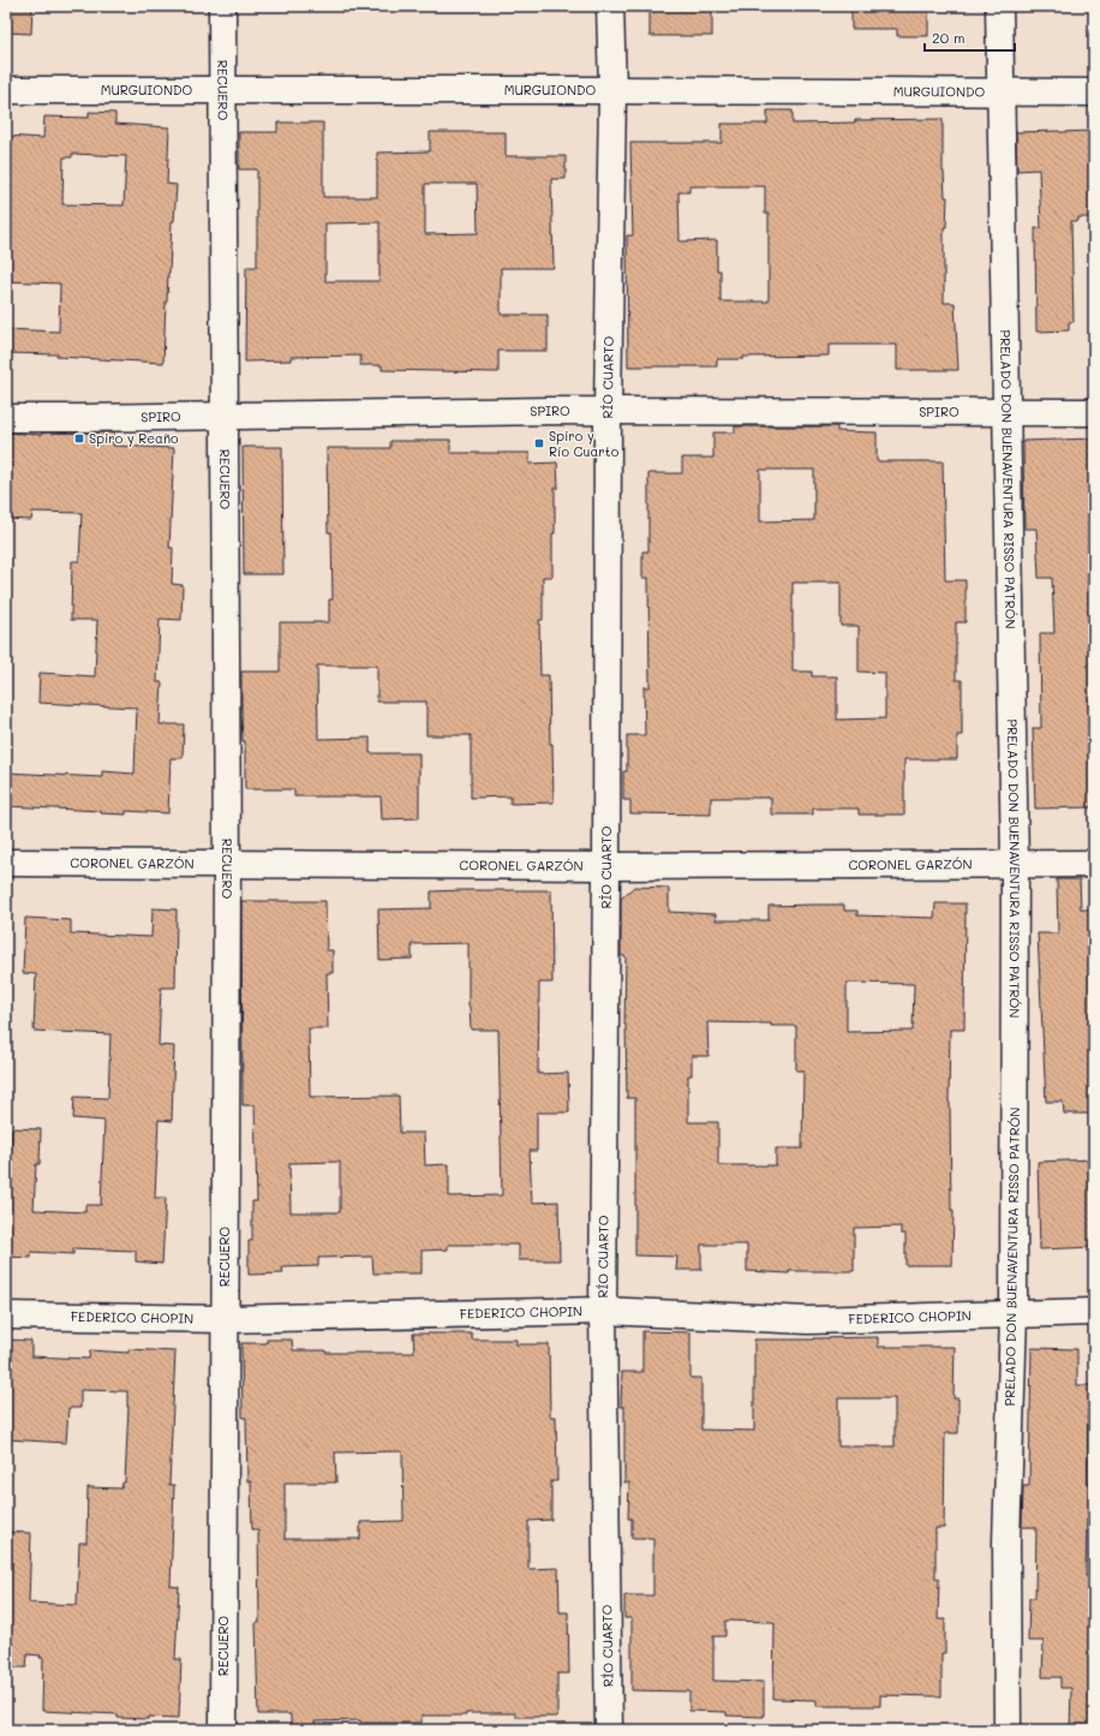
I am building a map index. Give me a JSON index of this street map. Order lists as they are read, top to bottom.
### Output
{
  "streets": {
    "street": [
      "MURGUIONDO",
      "RECUERO",
      "RÍO CUARTO",
      "SPIRO",
      "PRELADO DON BUENAVENTURA RISSO PATRÓN",
      "CORONEL GARZÓN",
      "FEDERICO CHOPIN"
    ]
  },
  "crossings": [
    ["MURGUIONDO", "RECUERO"],
    ["MURGUIONDO", "RÍO CUARTO"],
    ["MURGUIONDO", "PRELADO DON BUENAVENTURA RISSO PATRÓN"],
    ["RECUERO", "SPIRO"],
    ["RECUERO", "CORONEL GARZÓN"],
    ["RECUERO", "FEDERICO CHOPIN"],
    ["RÍO CUARTO", "SPIRO"],
    ["RÍO CUARTO", "CORONEL GARZÓN"],
    ["RÍO CUARTO", "FEDERICO CHOPIN"],
    ["SPIRO", "PRELADO DON BUENAVENTURA RISSO PATRÓN"],
    ["PRELADO DON BUENAVENTURA RISSO PATRÓN", "CORONEL GARZÓN"],
    ["PRELADO DON BUENAVENTURA RISSO PATRÓN", "FEDERICO CHOPIN"]
  ],
  "places": {
    "transit": ["Spiro y Reaño", "Spiro y Río Cuarto"]
  },
  "scale_bar": "20 m"
}
